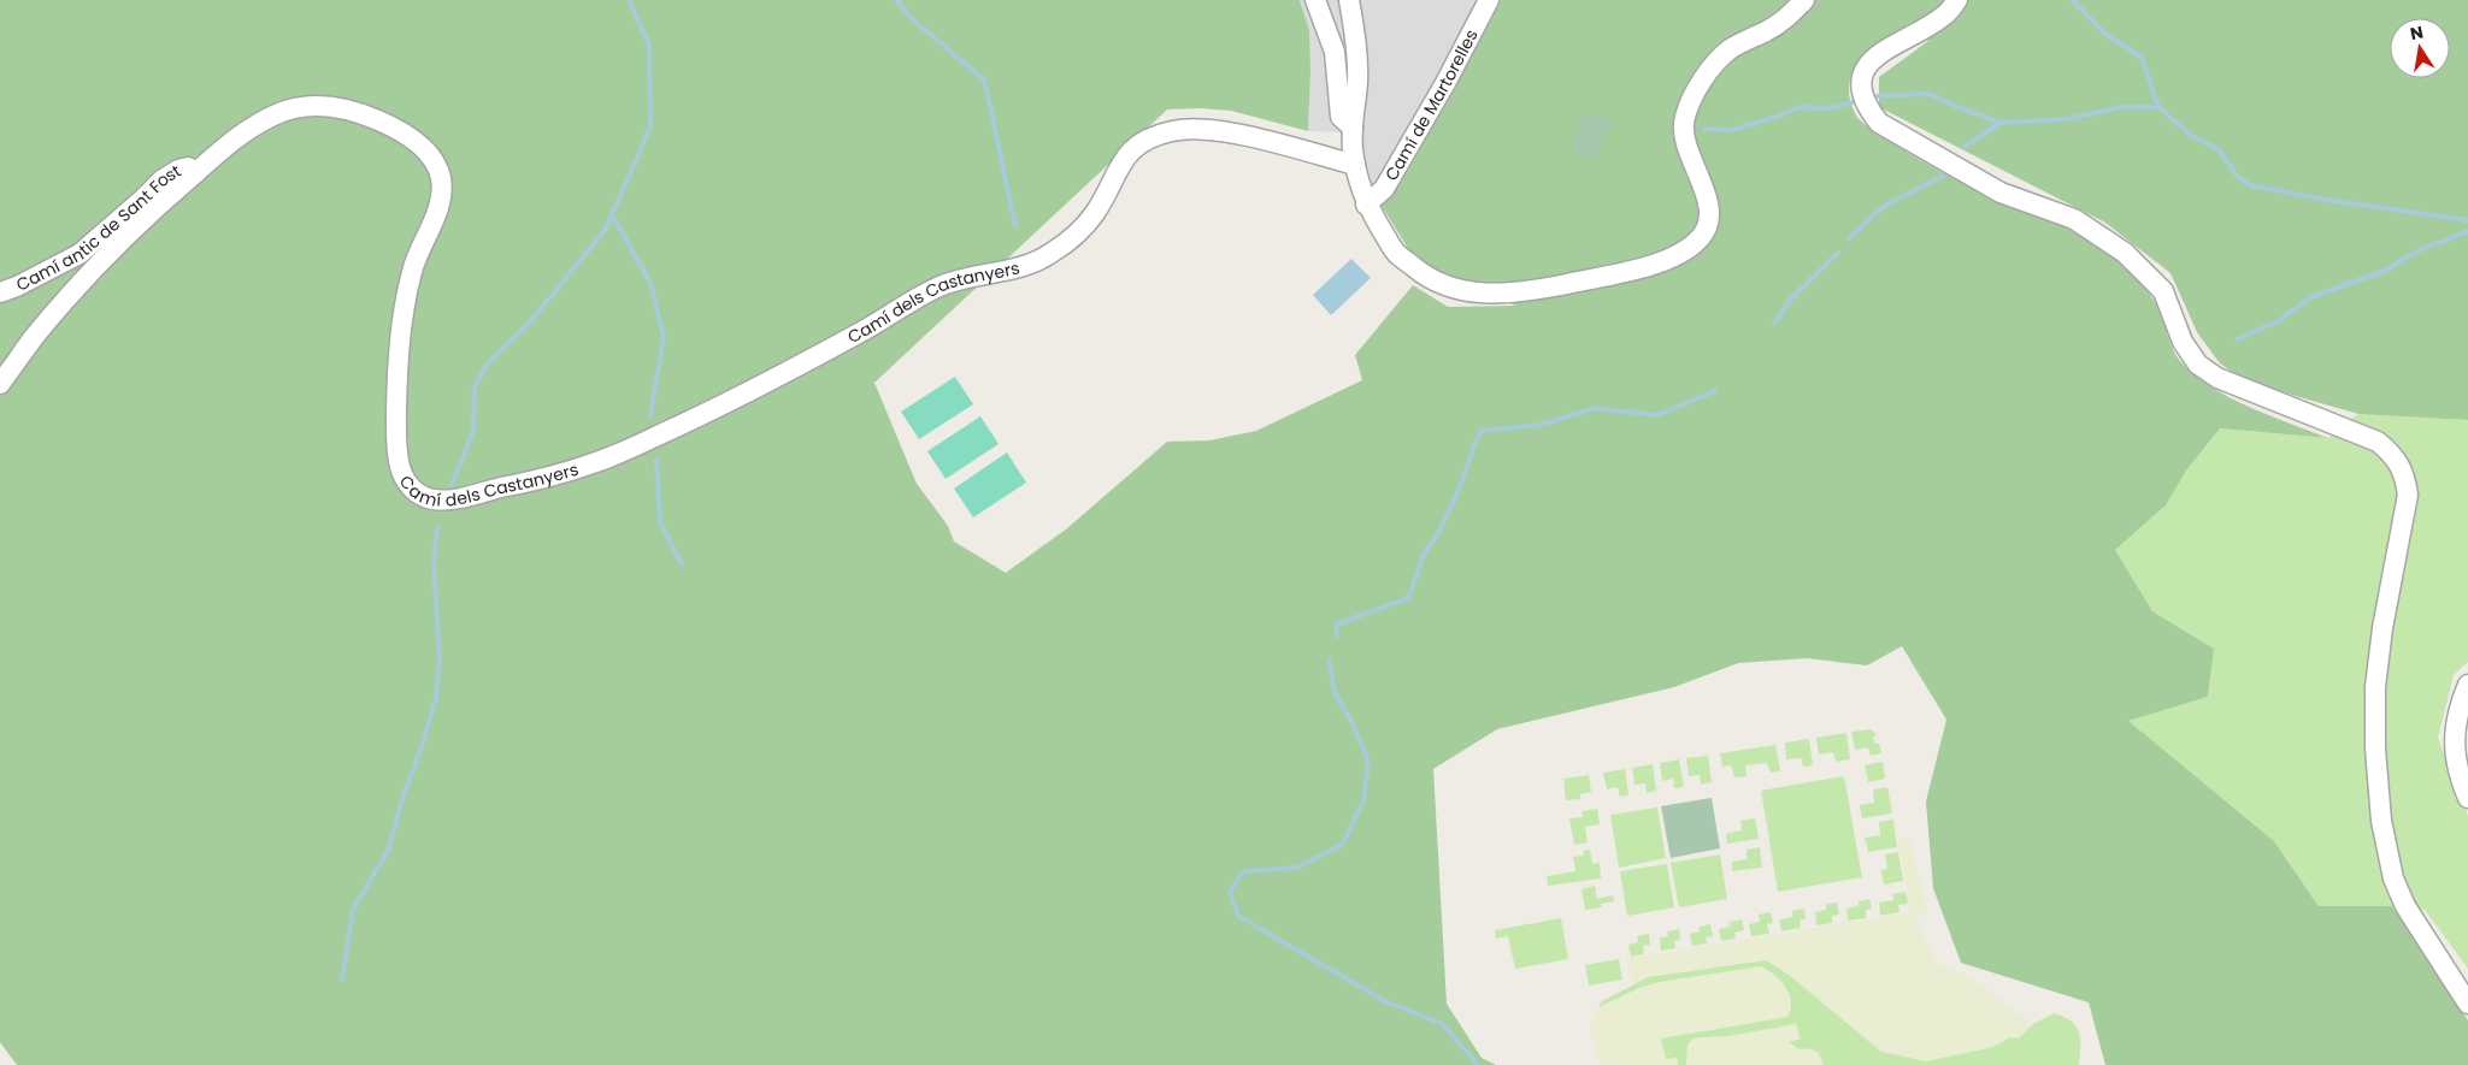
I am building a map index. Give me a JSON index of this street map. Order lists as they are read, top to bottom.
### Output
{
  "streets": {
    "street": ["Camí de Martorelles", "Camí antic de Sant Fost", "Camí dels Castanyers"]
  },
  "crossings": [
    ["Camí antic de Sant Fost", "Camí dels Castanyers"]
  ],
  "north": "top"
}
